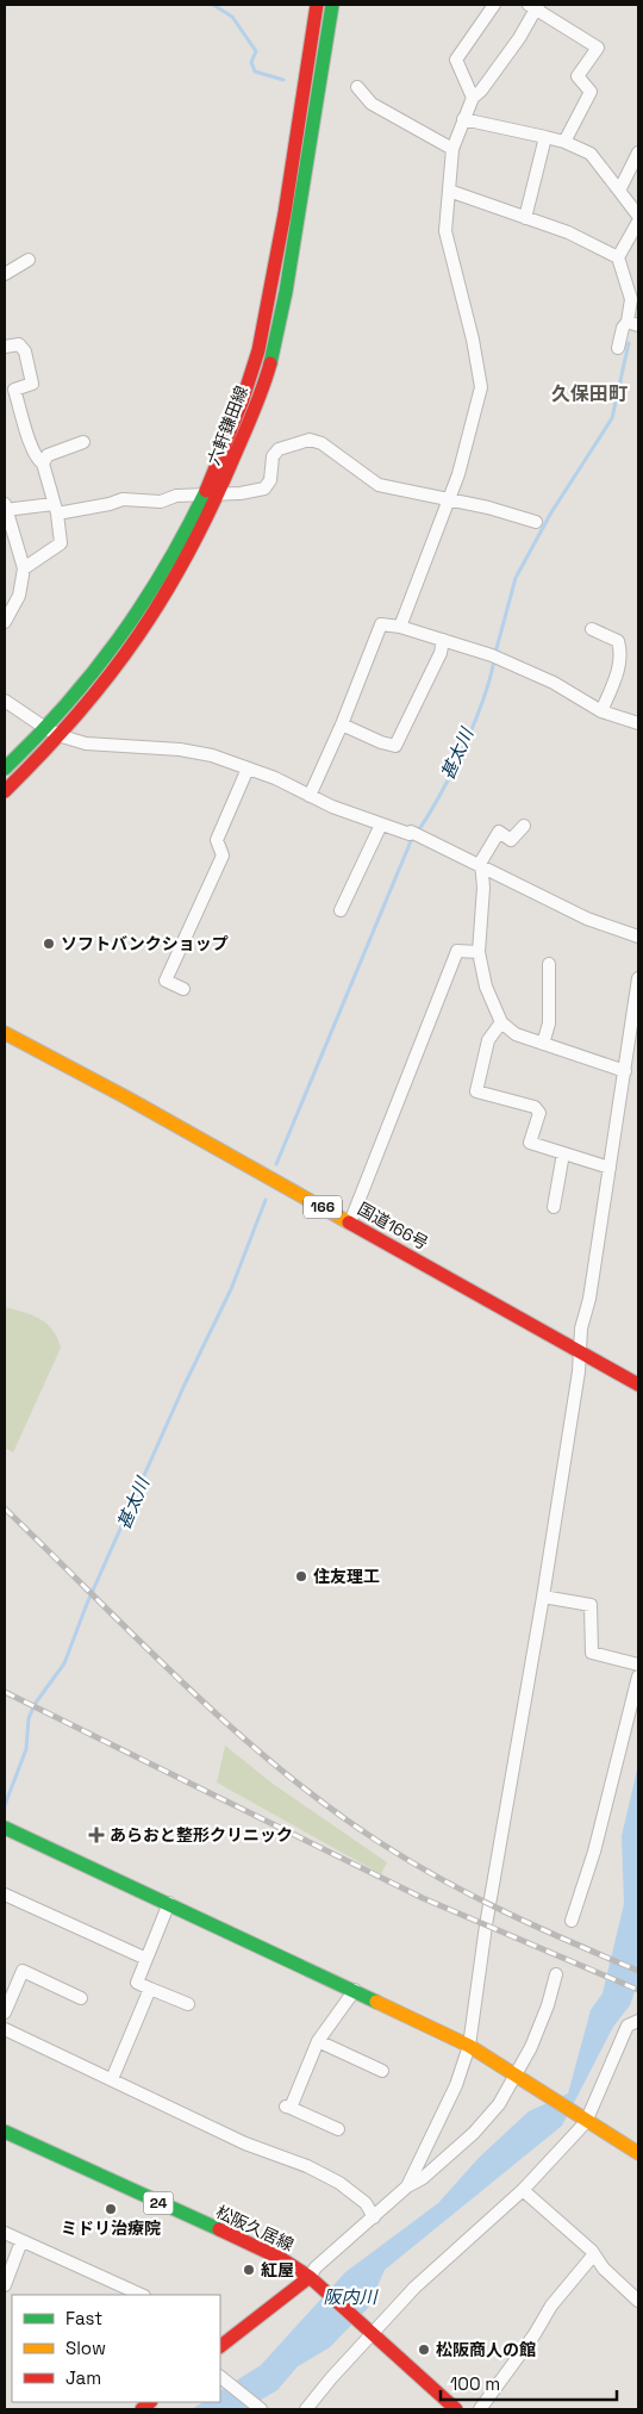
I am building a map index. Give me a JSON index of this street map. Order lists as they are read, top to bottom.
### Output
{
  "streets": {
    "main road": [
      "六軒鎌田線",
      "166",
      "国道166号",
      "24",
      "松阪久居線"
    ]
  },
  "districts": ["久保田町"],
  "water": ["甚太川", "阪内川"],
  "places": {
    "other": [
      "ソフトバンクショップ",
      "住友理工",
      "ミドリ治療院",
      "紅屋",
      "松阪商人の館"
    ],
    "health": ["あらおと整形クリニック"]
  },
  "legend": ["Fast", "Slow", "Jam"],
  "scale_bar": "100 m"
}
